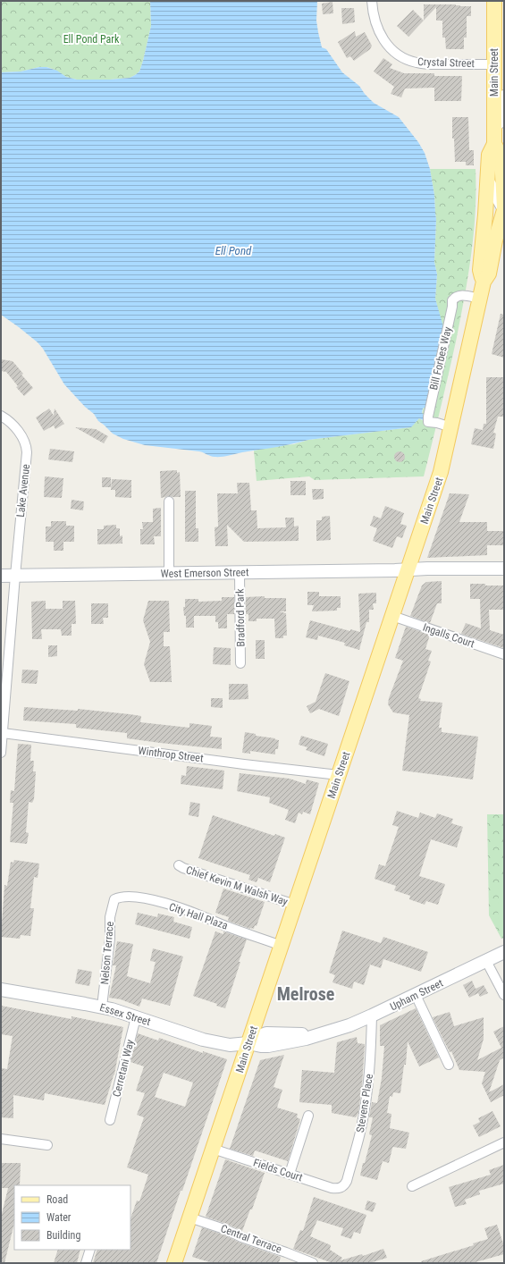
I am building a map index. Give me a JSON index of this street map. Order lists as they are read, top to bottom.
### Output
{
  "streets": {
    "main road": ["Main Street"],
    "street": [
      "Crystal Street",
      "Bill Forbes Way",
      "Lake Avenue",
      "West Emerson Street",
      "Bradford Park",
      "Ingalls Court",
      "Winthrop Street",
      "Chief Kevin M Walsh Way",
      "City Hall Plaza",
      "Nelson Terrace",
      "Upham Street",
      "Essex Street",
      "Cerretani Way",
      "Stevens Place",
      "Fields Court",
      "Central Terrace"
    ]
  },
  "crossings": [
    ["Crystal Street", "Main Street"],
    ["Main Street", "Bill Forbes Way"],
    ["Main Street", "West Emerson Street"],
    ["Main Street", "Ingalls Court"],
    ["Main Street", "Winthrop Street"],
    ["Main Street", "Chief Kevin M Walsh Way"],
    ["Main Street", "City Hall Plaza"],
    ["Main Street", "Upham Street"],
    ["Main Street", "Essex Street"],
    ["Main Street", "Fields Court"],
    ["Main Street", "Central Terrace"],
    ["Lake Avenue", "West Emerson Street"],
    ["Lake Avenue", "Winthrop Street"],
    ["West Emerson Street", "Bradford Park"],
    ["City Hall Plaza", "Nelson Terrace"],
    ["Nelson Terrace", "Essex Street"],
    ["Upham Street", "Essex Street"],
    ["Upham Street", "Stevens Place"],
    ["Essex Street", "Cerretani Way"],
    ["Stevens Place", "Fields Court"]
  ],
  "districts": ["Melrose"],
  "water": ["Ell Pond"],
  "parks": ["Ell Pond Park"],
  "legend": ["Road", "Water", "Building"]
}
